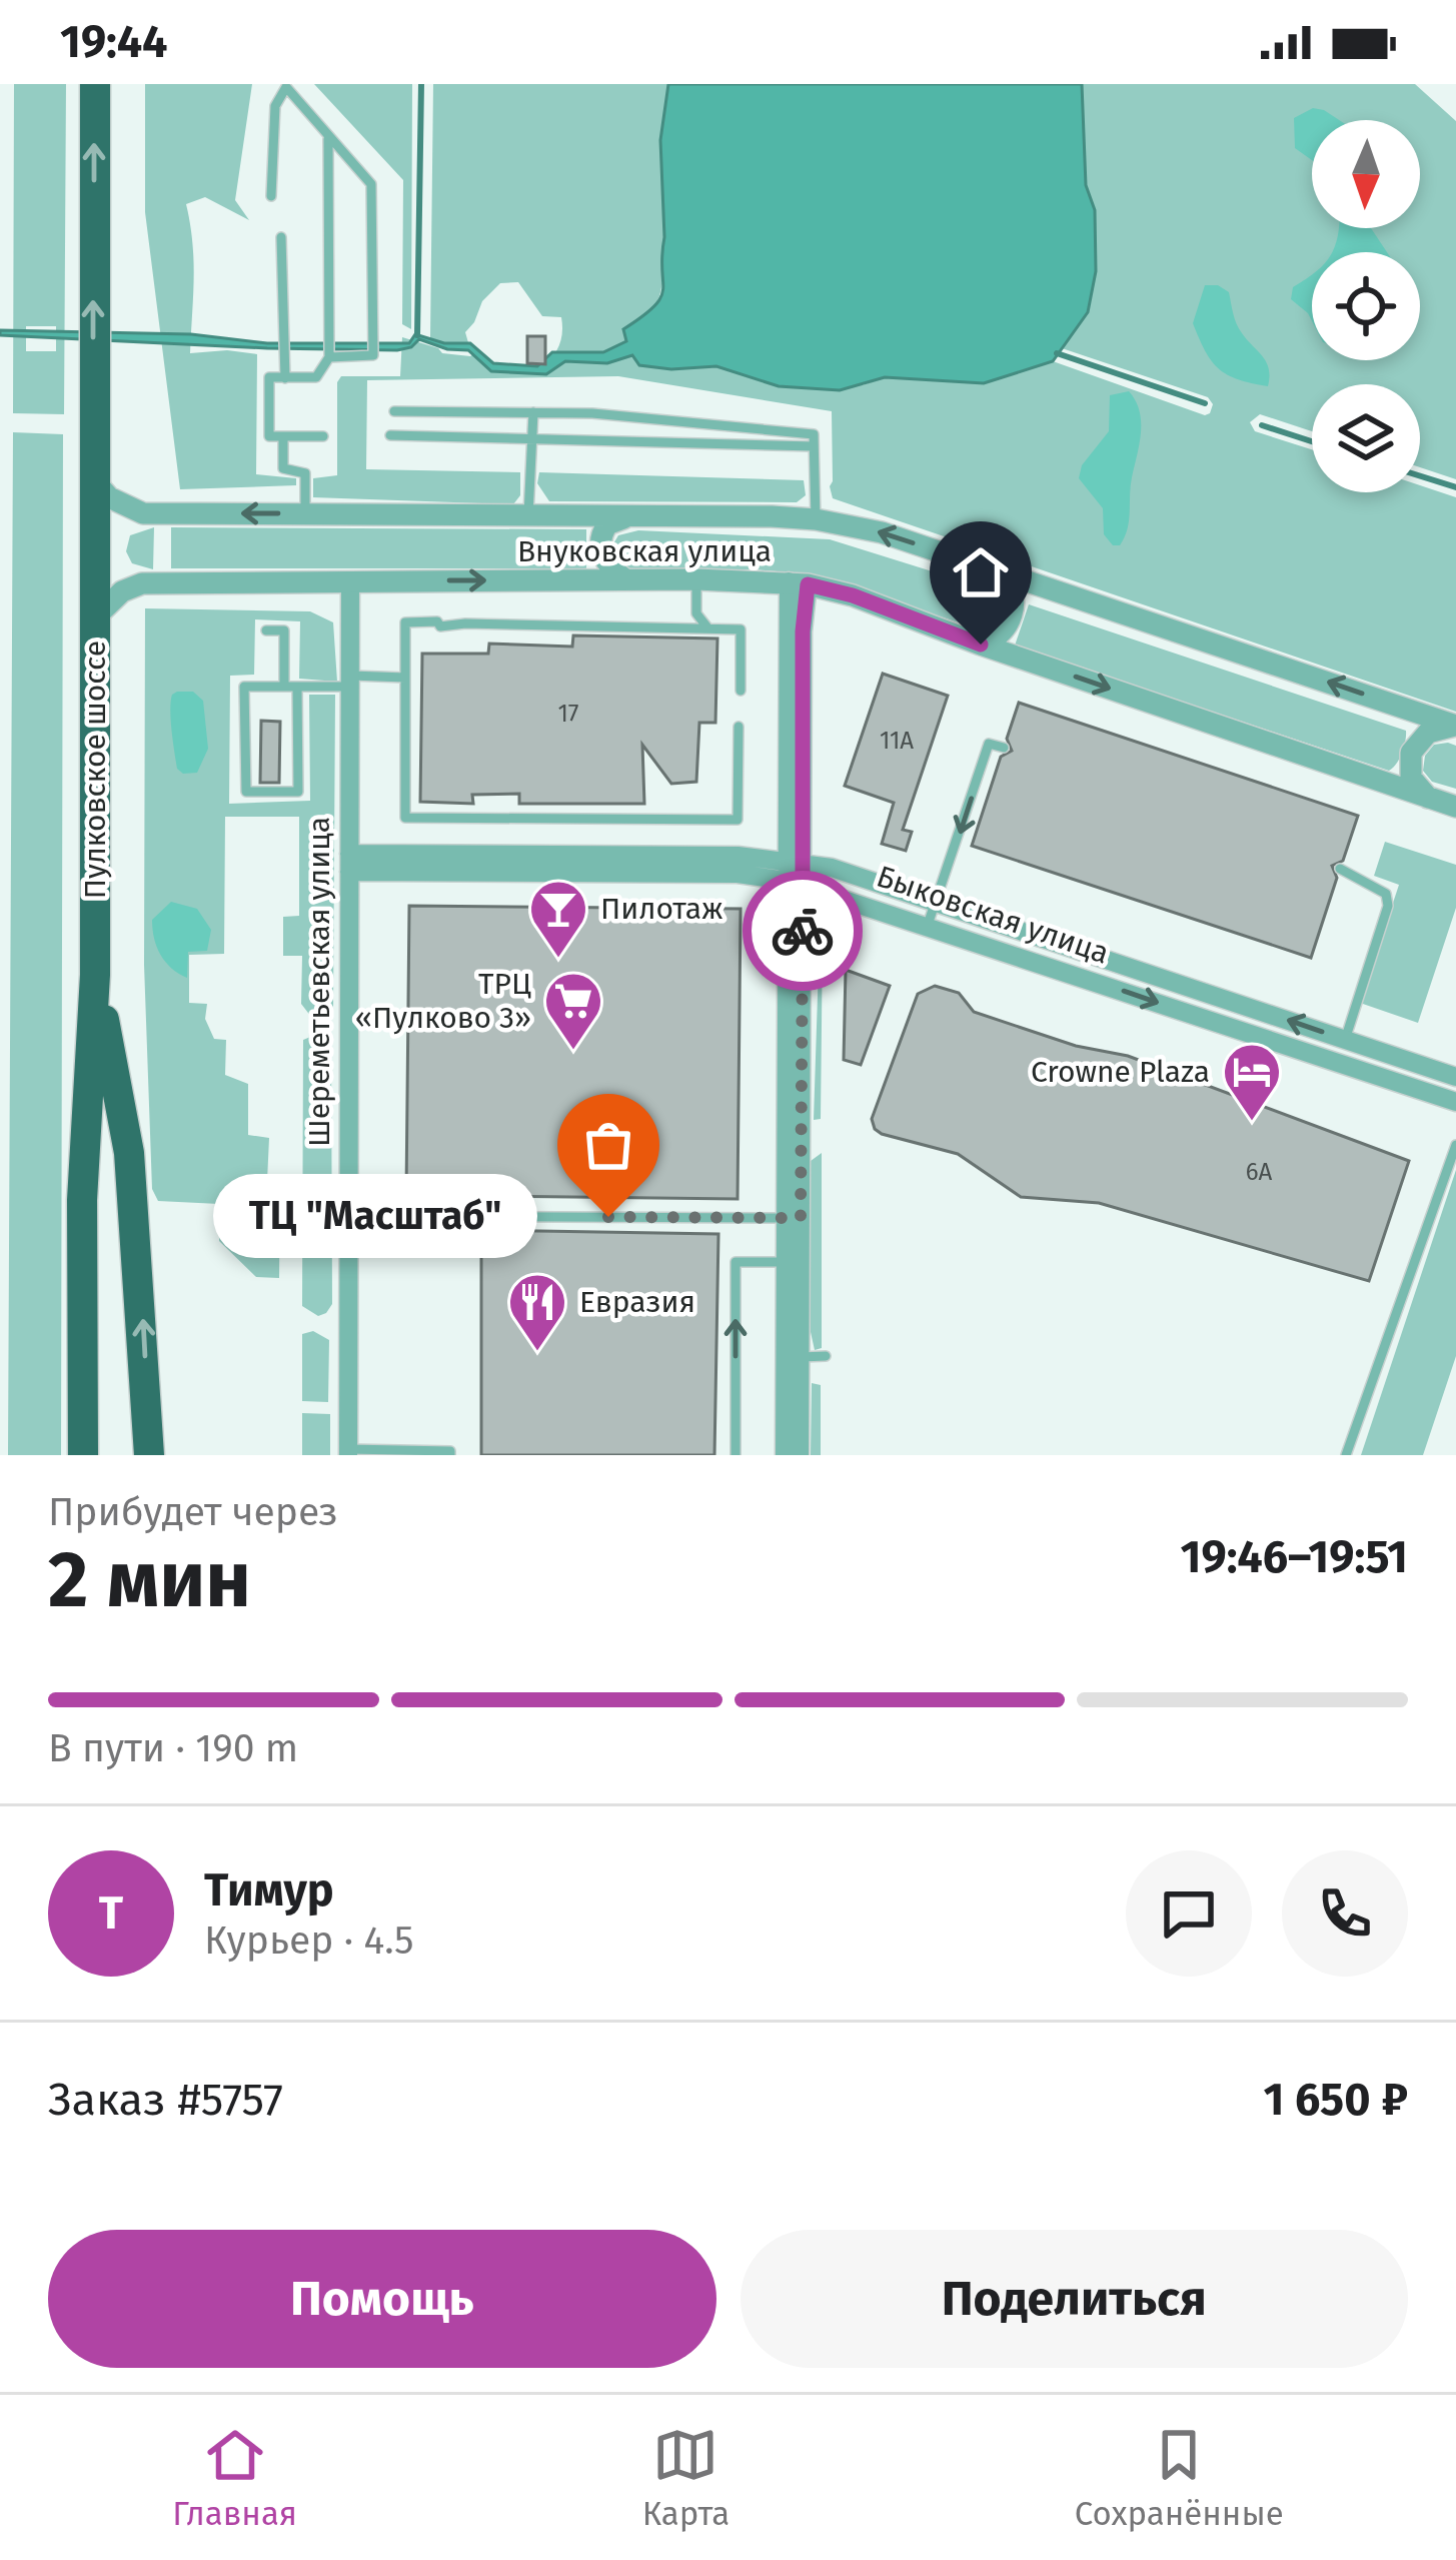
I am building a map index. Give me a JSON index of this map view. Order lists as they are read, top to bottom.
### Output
{
  "streets": {
    "highway": ["Пулковское шоссе"],
    "street": ["Внуковская улица", "Быковская улица", "Шереметьевская улица"]
  },
  "crossings": [
    ["Внуковская улица", "Пулковское шоссе"],
    ["Внуковская улица", "Шереметьевская улица"],
    ["Быковская улица", "Шереметьевская улица"]
  ],
  "places": {
    "bar": ["Пилотаж"],
    "supermarket": ["ТРЦ «Пулково 3»"],
    "hotel": ["Crowne Plaza"],
    "other": ["ТЦ \"Масштаб\""],
    "restaurant": ["Евразия"]
  },
  "house_numbers": ["17", "11А", "6А"],
  "north": "bottom",
  "page": {
    "status": "19:44",
    "bubble": "ТЦ \"Масштаб\"",
    "heading": ["2 мин", "Прибудет через", "19:46–19:51"],
    "panel": [
      "Тимур",
      "Курьер · 4.5",
      "Заказ #5757",
      "1 650 ₽"
    ],
    "bar": "В пути · 190 m",
    "round": "Т",
    "buttons": ["Помощь", "Поделиться"],
    "tabs": ["Главная", "Карта", "Сохранённые"]
  }
}
